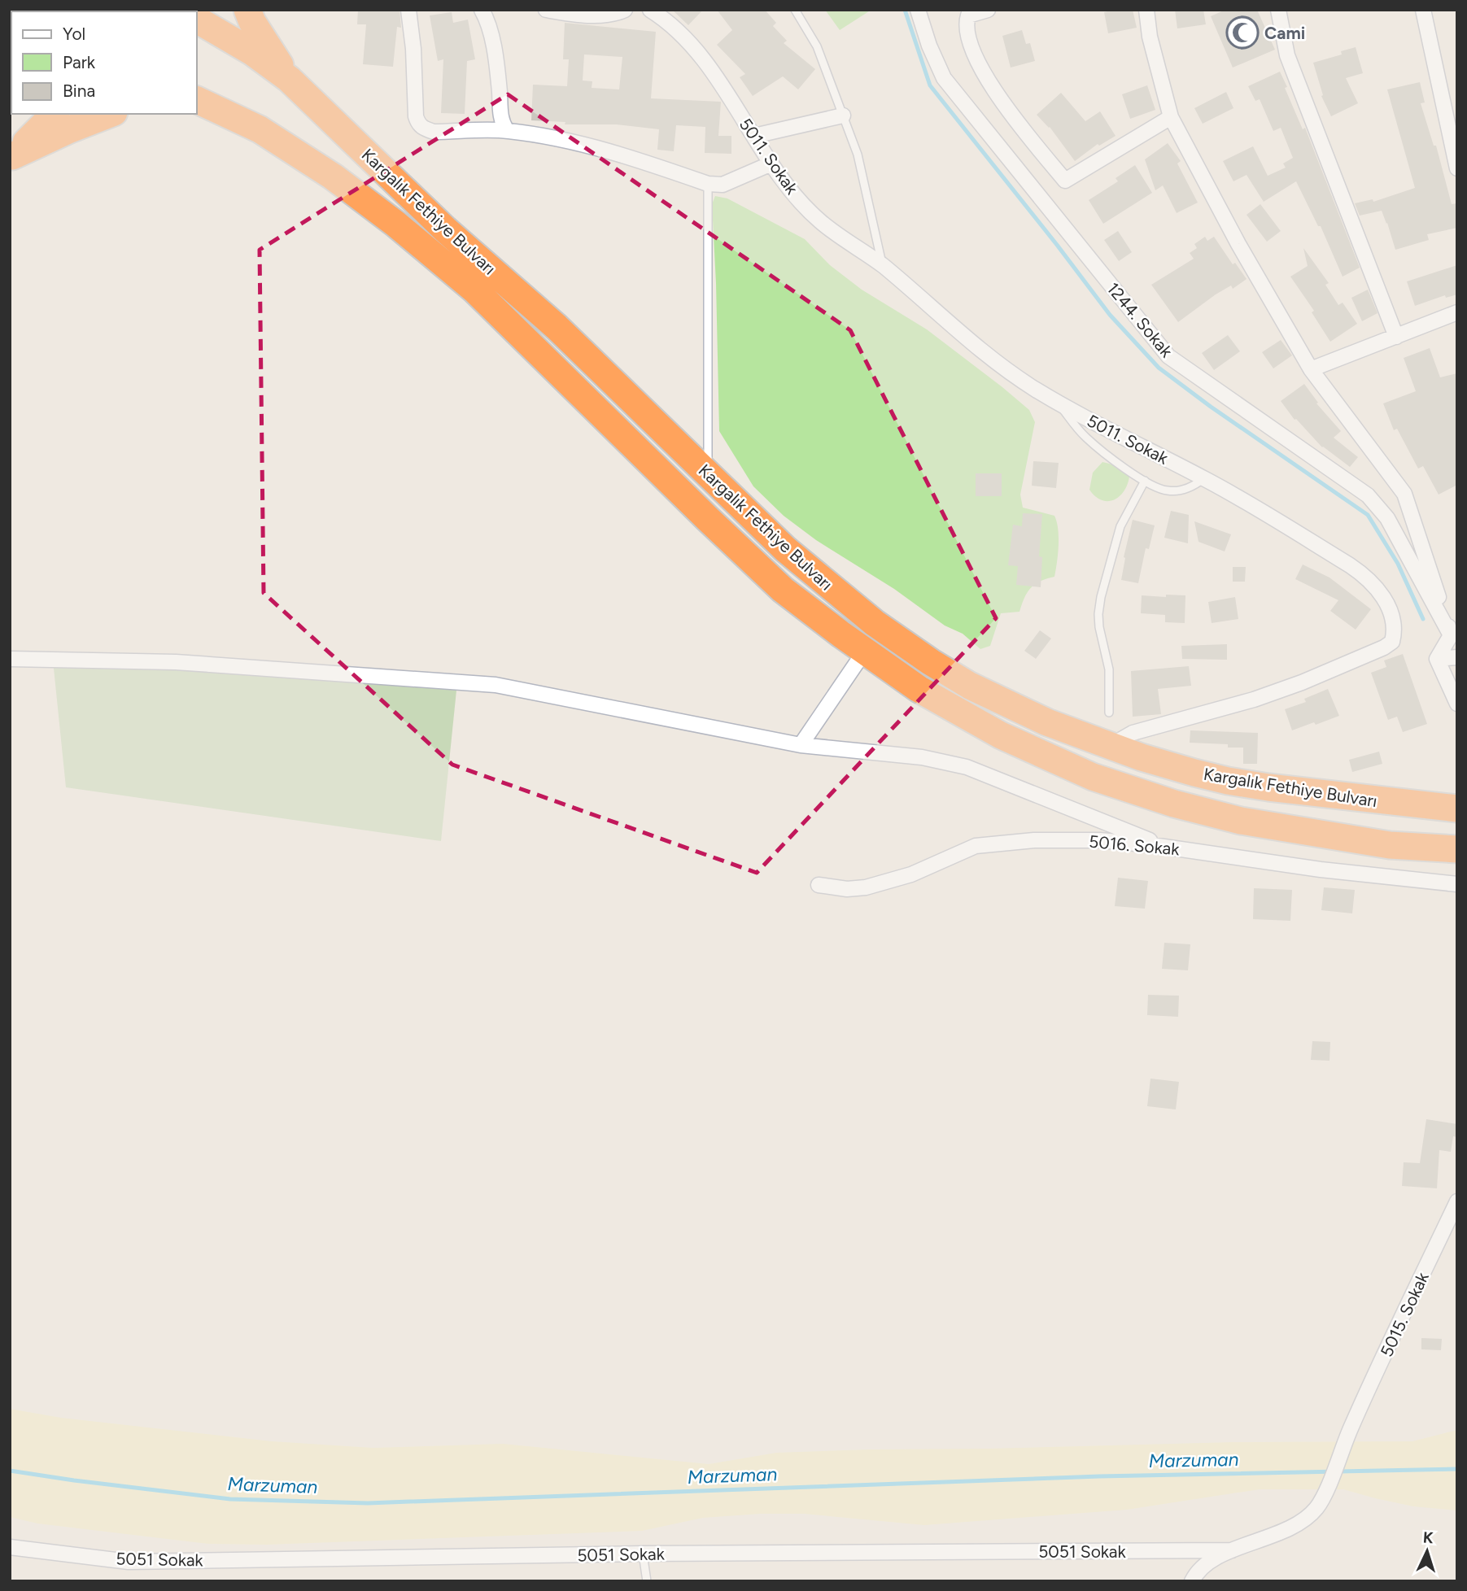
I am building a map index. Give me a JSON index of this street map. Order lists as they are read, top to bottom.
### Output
{
  "streets": {
    "highway": ["Kargalık Fethiye Bulvarı"],
    "street": [
      "5011. Sokak",
      "1244. Sokak",
      "5016. Sokak",
      "5015. Sokak",
      "5051 Sokak"
    ]
  },
  "crossings": [
    ["5011. Sokak", "Kargalık Fethiye Bulvarı"],
    ["5015. Sokak", "5051 Sokak"]
  ],
  "water": ["Marzuman"],
  "places": {
    "mosque": ["Cami"]
  },
  "legend": ["Yol", "Park", "Bina"],
  "north": "top"
}
